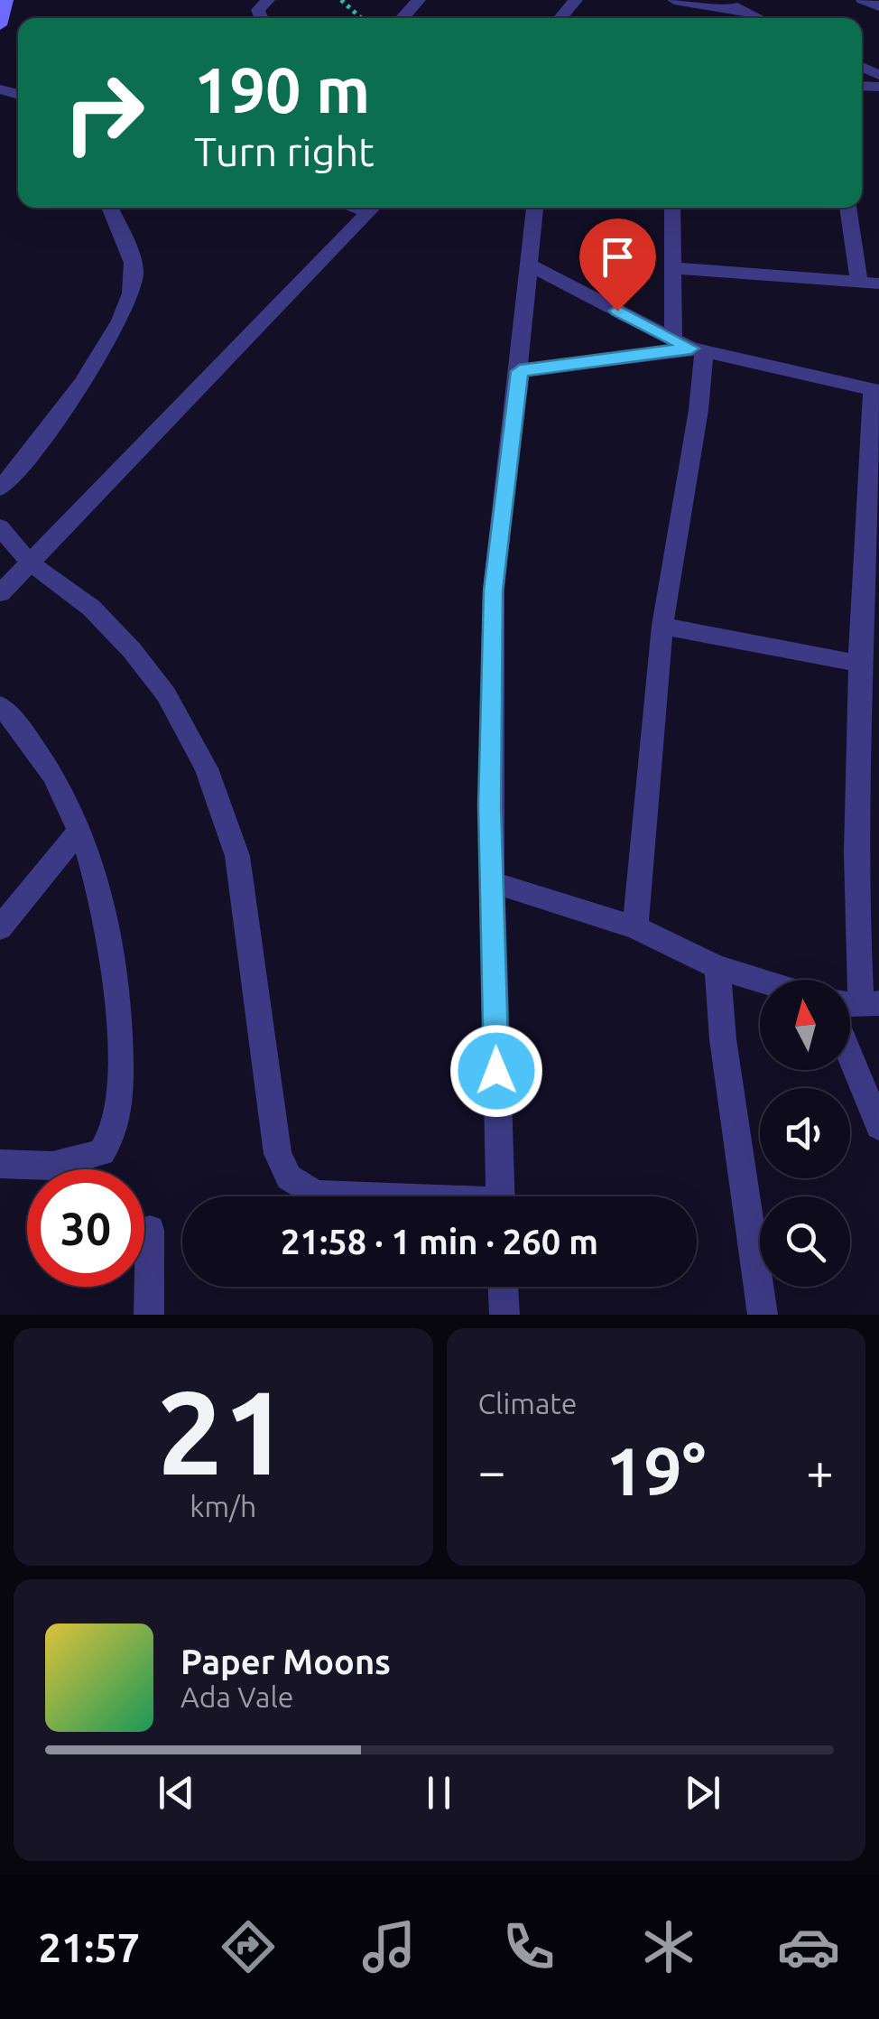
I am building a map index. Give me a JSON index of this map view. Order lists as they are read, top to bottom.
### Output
{
  "north": "top",
  "page": {
    "turn": ["190 m", "Turn right"],
    "limit": "30",
    "trip": "21:58 · 1 min · 260 m",
    "tile": [
      ["21", "km/h"],
      "Climate"
    ],
    "heat": ["−", "19°", "+"],
    "song": ["Paper Moons", "Ada Vale"],
    "tabs": "21:57"
  }
}
